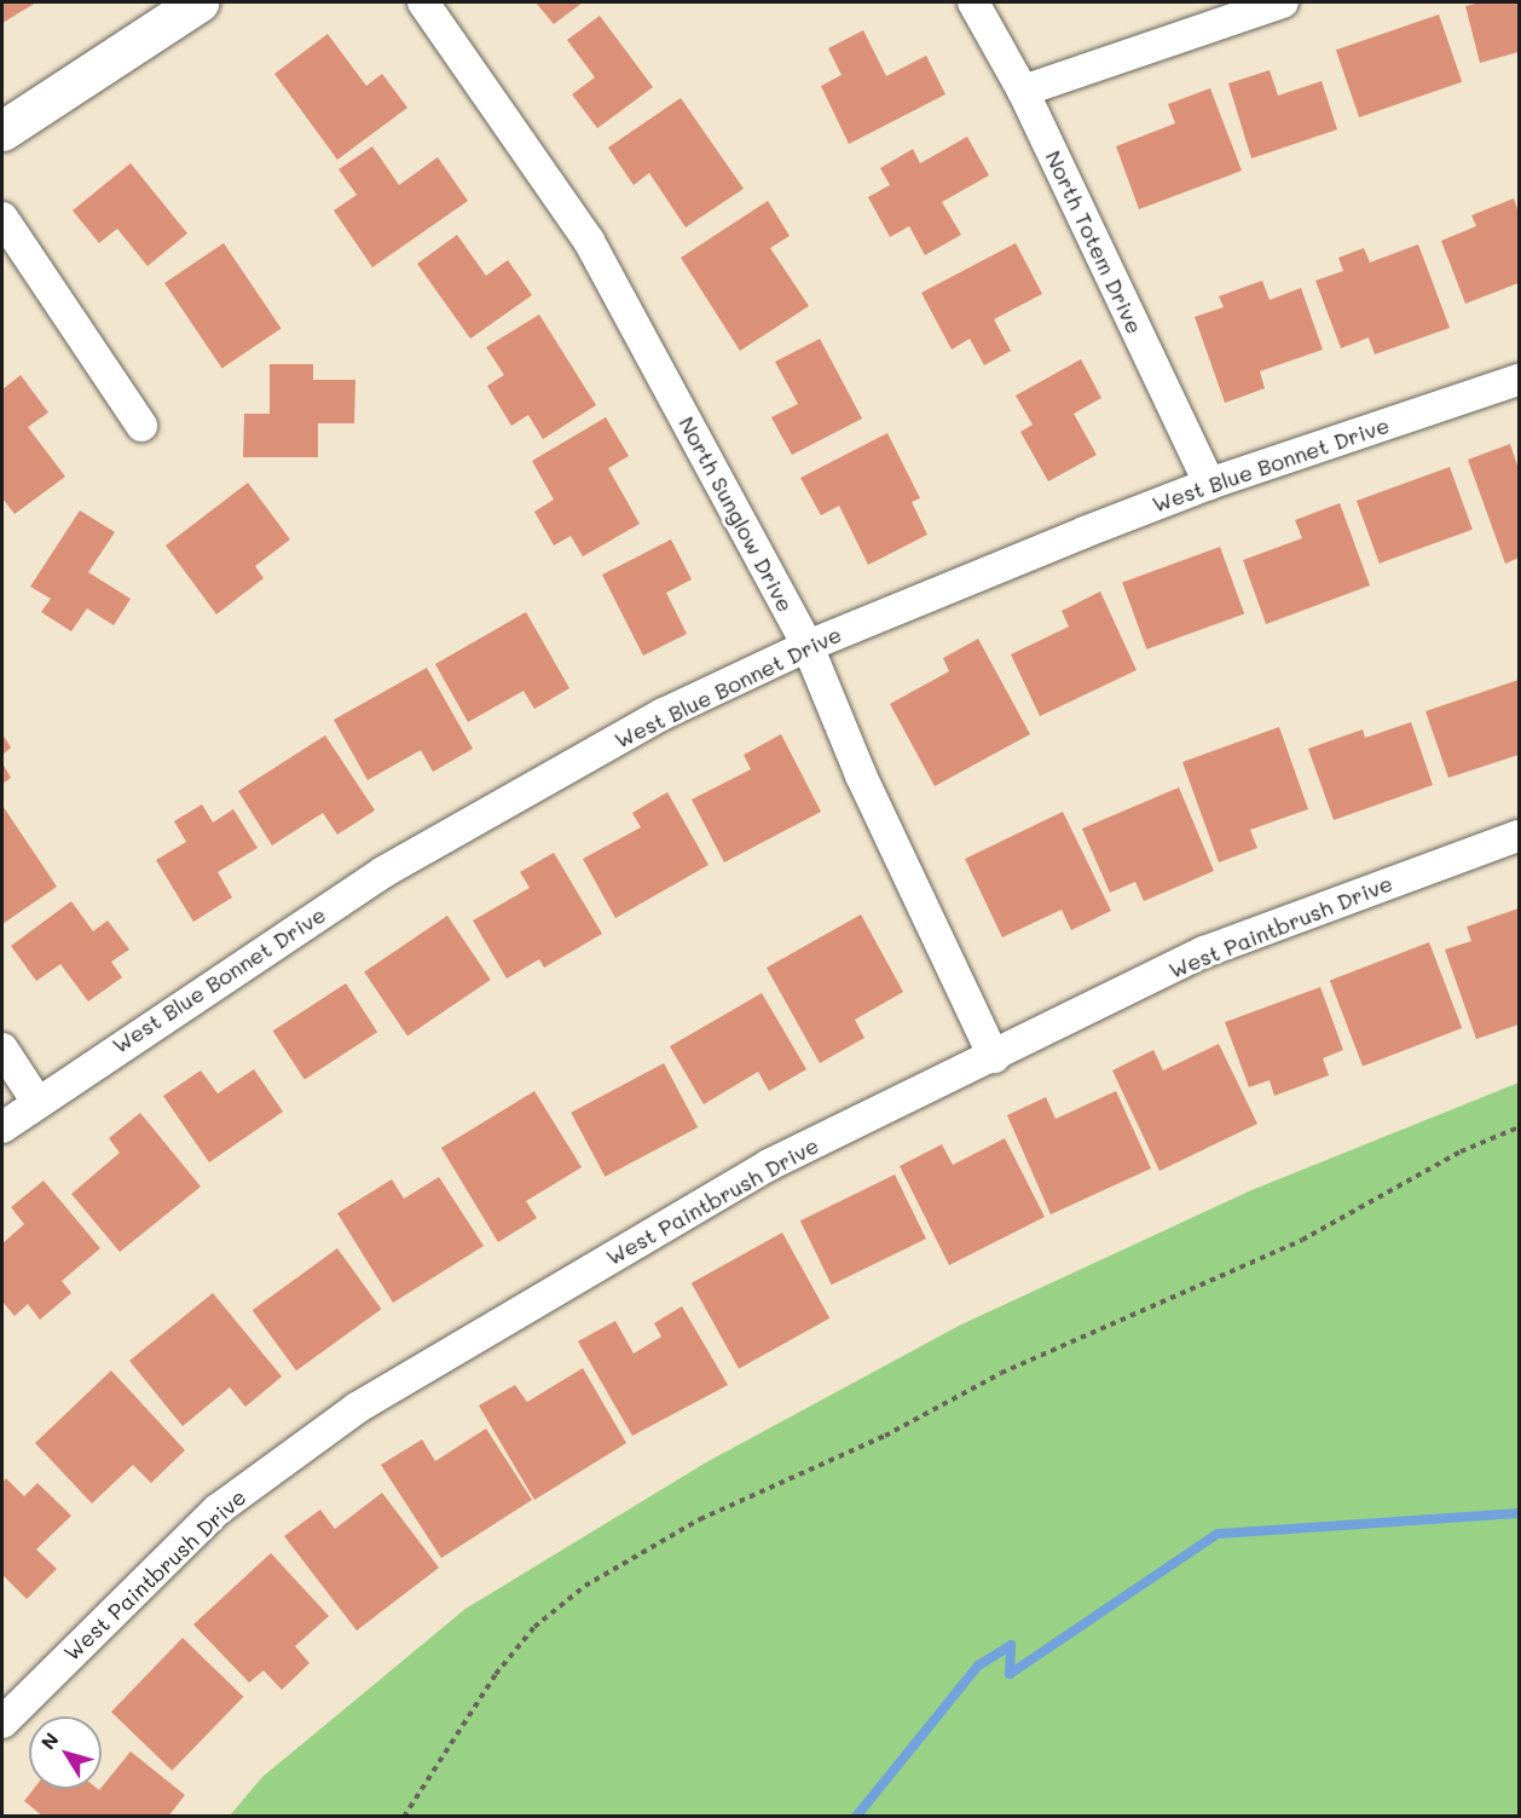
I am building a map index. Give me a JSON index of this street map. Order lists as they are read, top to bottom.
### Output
{
  "streets": {
    "street": [
      "North Totem Drive",
      "West Blue Bonnet Drive",
      "North Sunglow Drive",
      "West Paintbrush Drive"
    ]
  },
  "crossings": [
    ["North Totem Drive", "West Blue Bonnet Drive"],
    ["West Blue Bonnet Drive", "North Sunglow Drive"],
    ["North Sunglow Drive", "West Paintbrush Drive"]
  ],
  "north": "top left"
}
